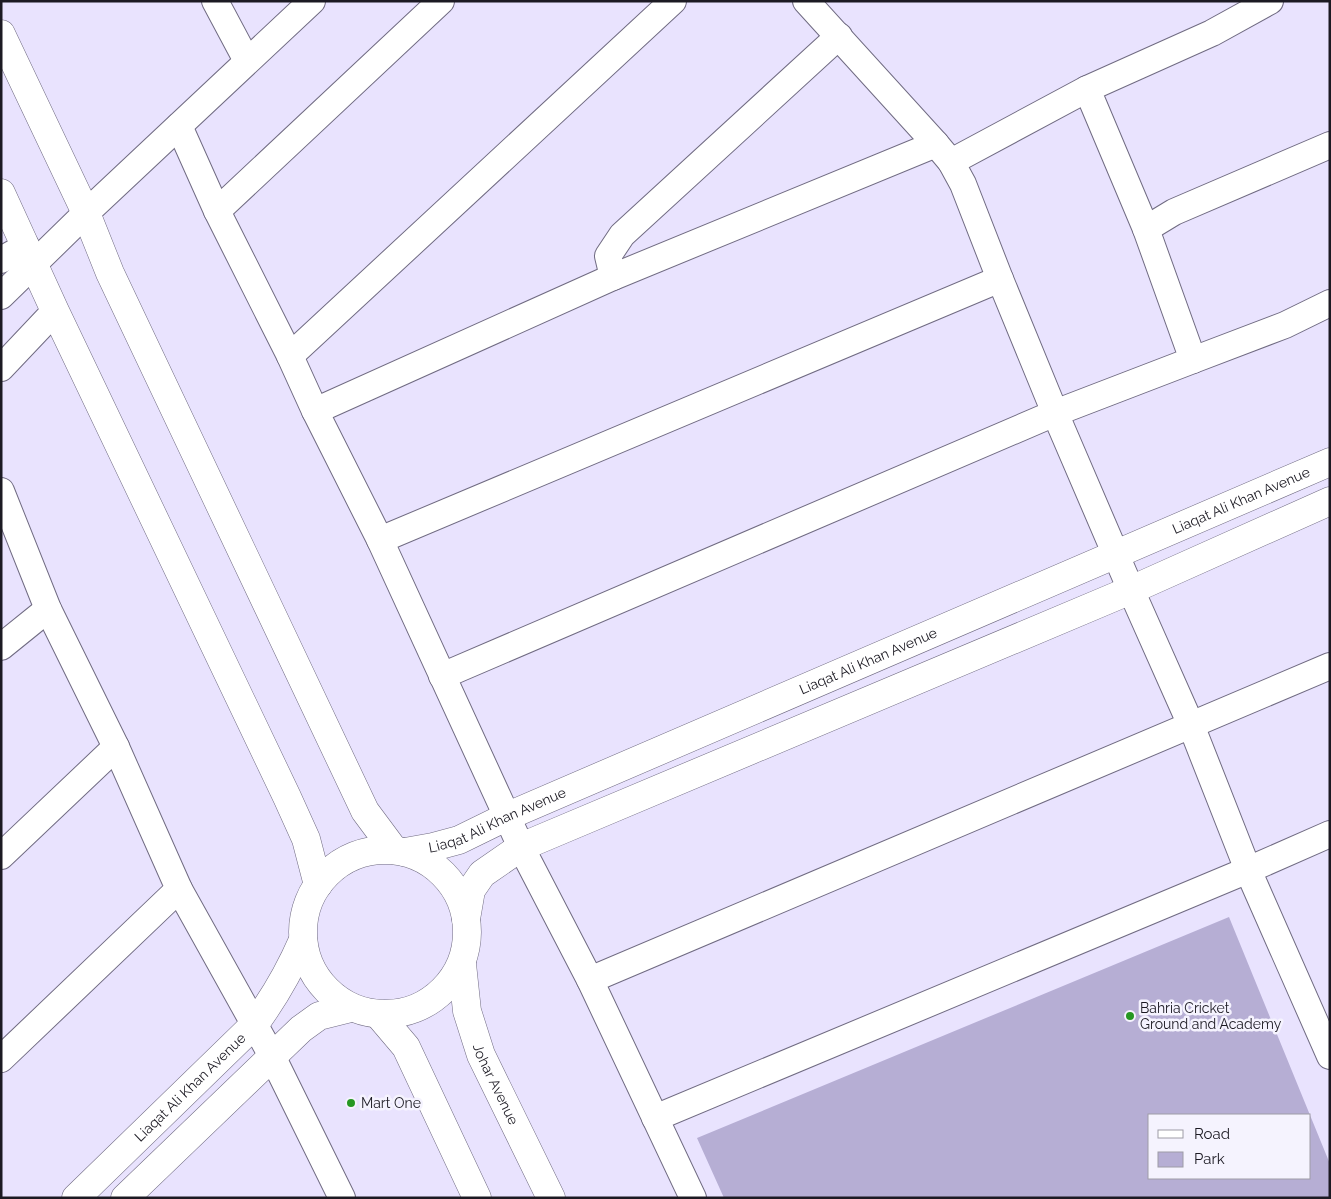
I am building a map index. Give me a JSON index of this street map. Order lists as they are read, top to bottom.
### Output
{
  "streets": {
    "street": ["Liaqat Ali Khan Avenue", "Johar Avenue"]
  },
  "crossings": [
    ["Liaqat Ali Khan Avenue", "Johar Avenue"]
  ],
  "places": ["Bahria Cricket Ground and Academy", "Mart One"],
  "legend": ["Road", "Park"]
}
